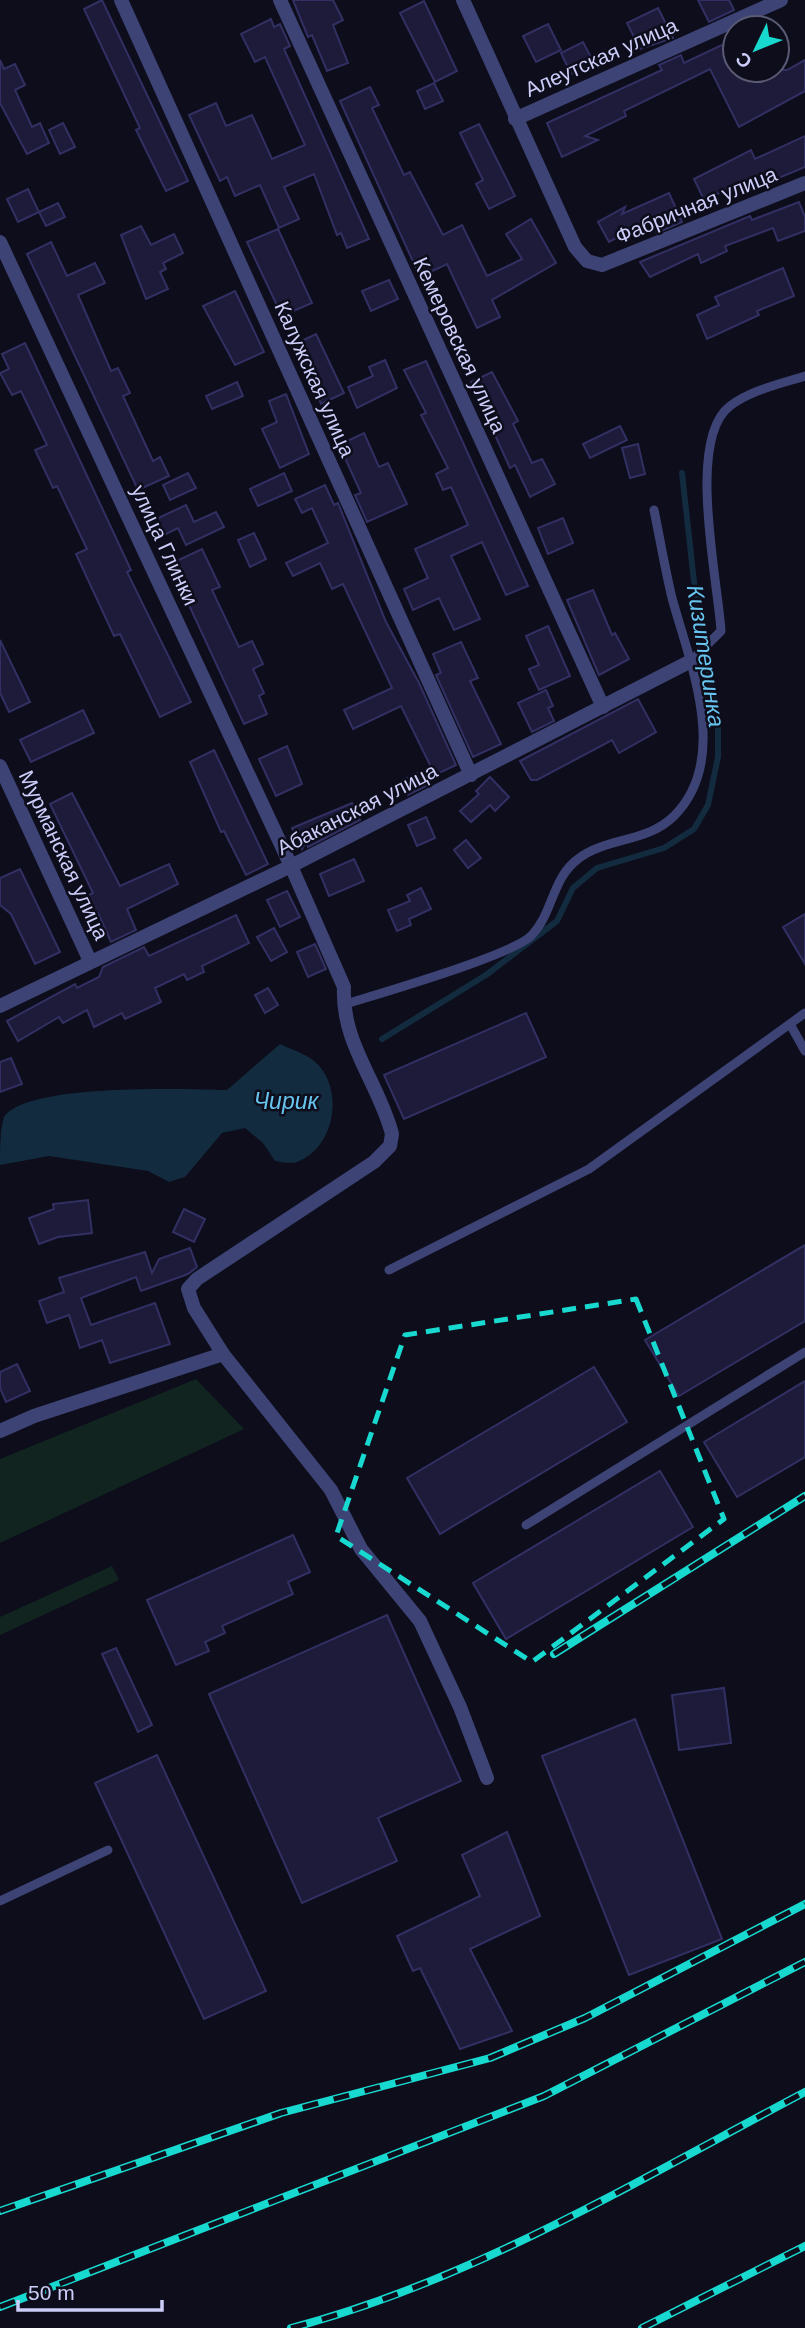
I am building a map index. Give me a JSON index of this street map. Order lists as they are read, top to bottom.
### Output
{
  "streets": {
    "street": [
      "Алеутская улица",
      "Фабричная улица",
      "Кемеровская улица",
      "Калужская улица",
      "улица Глинки",
      "Абаканская улица",
      "Мурманская улица"
    ]
  },
  "crossings": [
    ["Алеутская улица", "Фабричная улица"],
    ["Кемеровская улица", "Абаканская улица"],
    ["Калужская улица", "Абаканская улица"],
    ["улица Глинки", "Абаканская улица"],
    ["Абаканская улица", "Мурманская улица"]
  ],
  "water": ["Кизитеринка", "Чирик"],
  "scale_bar": "50 m",
  "north": "bottom left"
}
